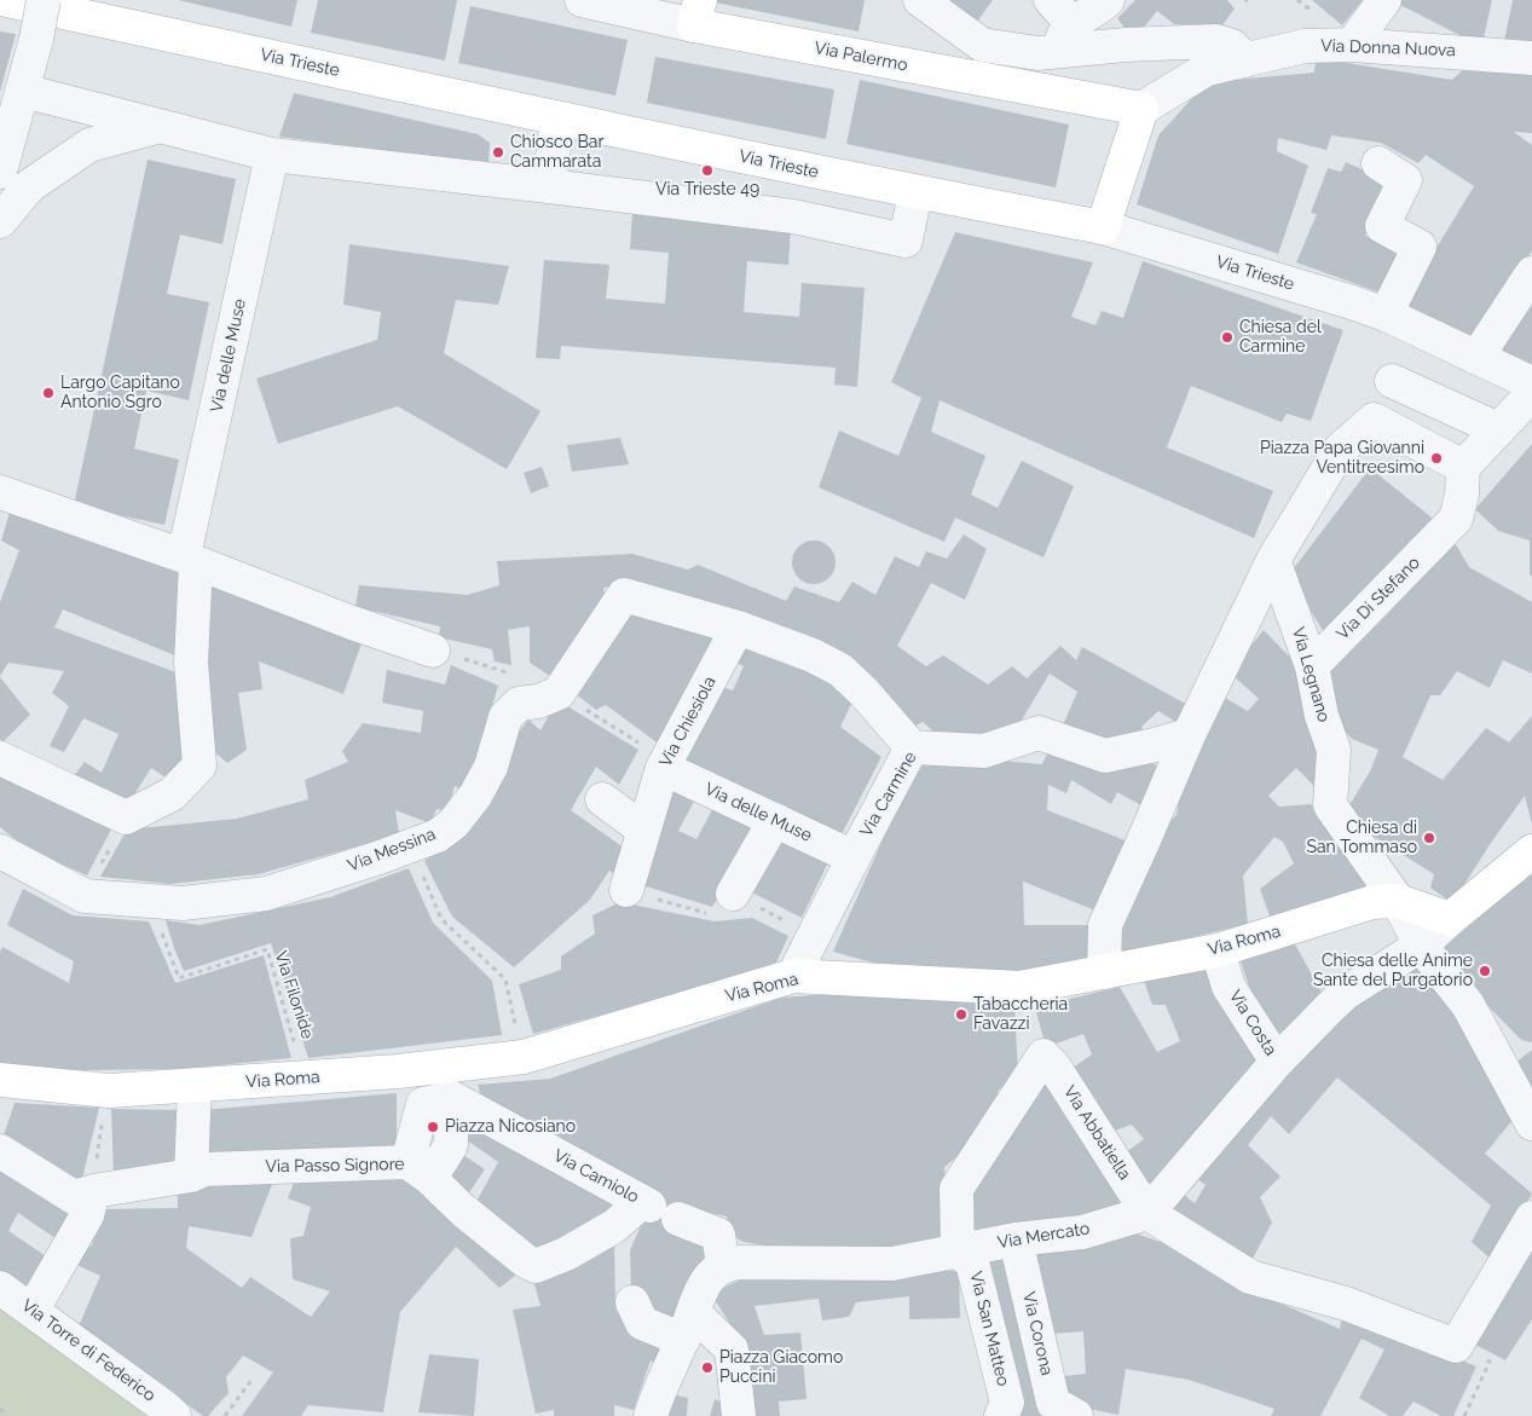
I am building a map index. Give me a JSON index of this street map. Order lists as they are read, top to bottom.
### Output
{
  "streets": {
    "street": [
      "Via Donna Nuova",
      "Via Palermo",
      "Via Trieste",
      "Via delle Muse",
      "Via Di Stefano",
      "Via Legnano",
      "Via Chiesiola",
      "Via Carmine",
      "Via Messina",
      "Via Roma",
      "Via Costa",
      "Via Abbatiella",
      "Via Passo Signore",
      "Via Camiolo",
      "Via Mercato",
      "Via San Matteo",
      "Via Corona",
      "Via Torre di Federico"
    ],
    "path": ["Via Filonide"]
  },
  "crossings": [
    ["Via Donna Nuova", "Via Palermo"],
    ["Via delle Muse", "Via Chiesiola"],
    ["Via delle Muse", "Via Carmine"],
    ["Via Di Stefano", "Via Legnano"],
    ["Via Legnano", "Via Roma"],
    ["Via Chiesiola", "Via Messina"],
    ["Via Carmine", "Via Messina"],
    ["Via Carmine", "Via Roma"],
    ["Via Roma", "Via Filonide"],
    ["Via Roma", "Via Costa"],
    ["Via Abbatiella", "Via Mercato"],
    ["Via Abbatiella", "Via San Matteo"],
    ["Via Passo Signore", "Via Camiolo"],
    ["Via Mercato", "Via San Matteo"],
    ["Via Mercato", "Via Corona"]
  ],
  "places": [
    "Chiosco Bar Cammarata",
    "Via Trieste 49",
    "Chiesa del Carmine",
    "Largo Capitano Antonio Sgro",
    "Piazza Papa Giovanni Ventitreesimo",
    "Chiesa di San Tommaso",
    "Chiesa delle Anime Sante del Purgatorio",
    "Tabaccheria Favazzi",
    "Piazza Nicosiano",
    "Piazza Giacomo Puccini"
  ]
}
